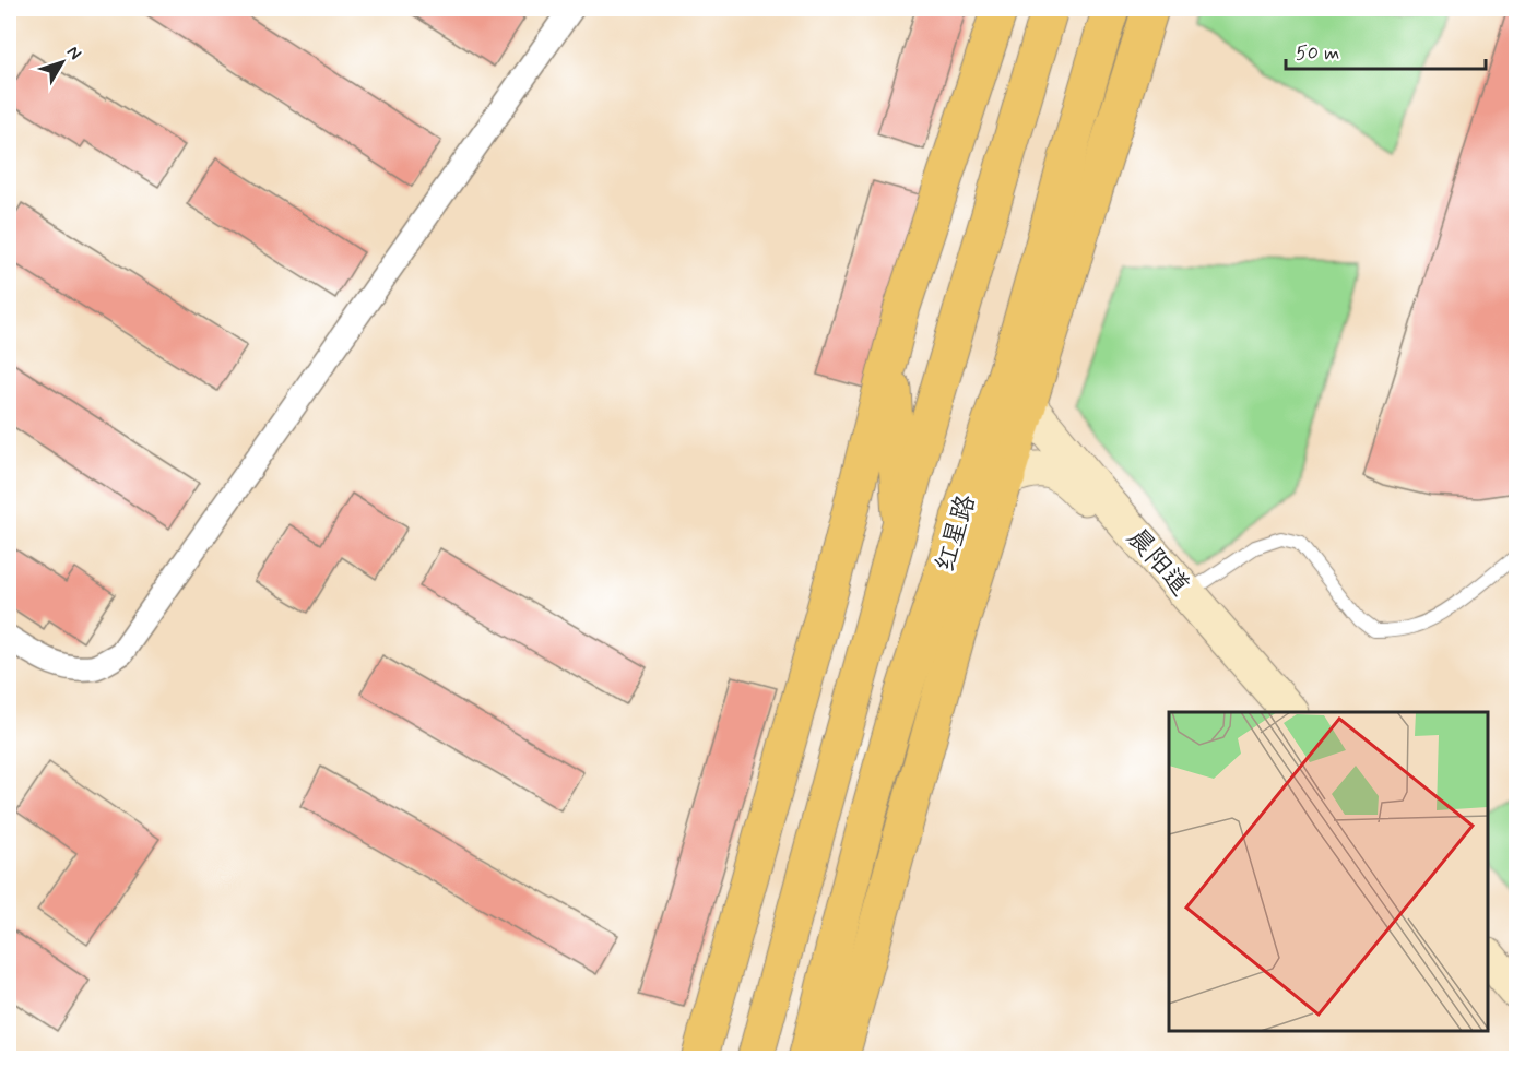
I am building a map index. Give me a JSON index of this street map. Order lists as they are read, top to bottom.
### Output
{
  "streets": {
    "main road": ["红星路", "晨阳道"]
  },
  "scale_bar": "50 m",
  "north": "top right"
}
